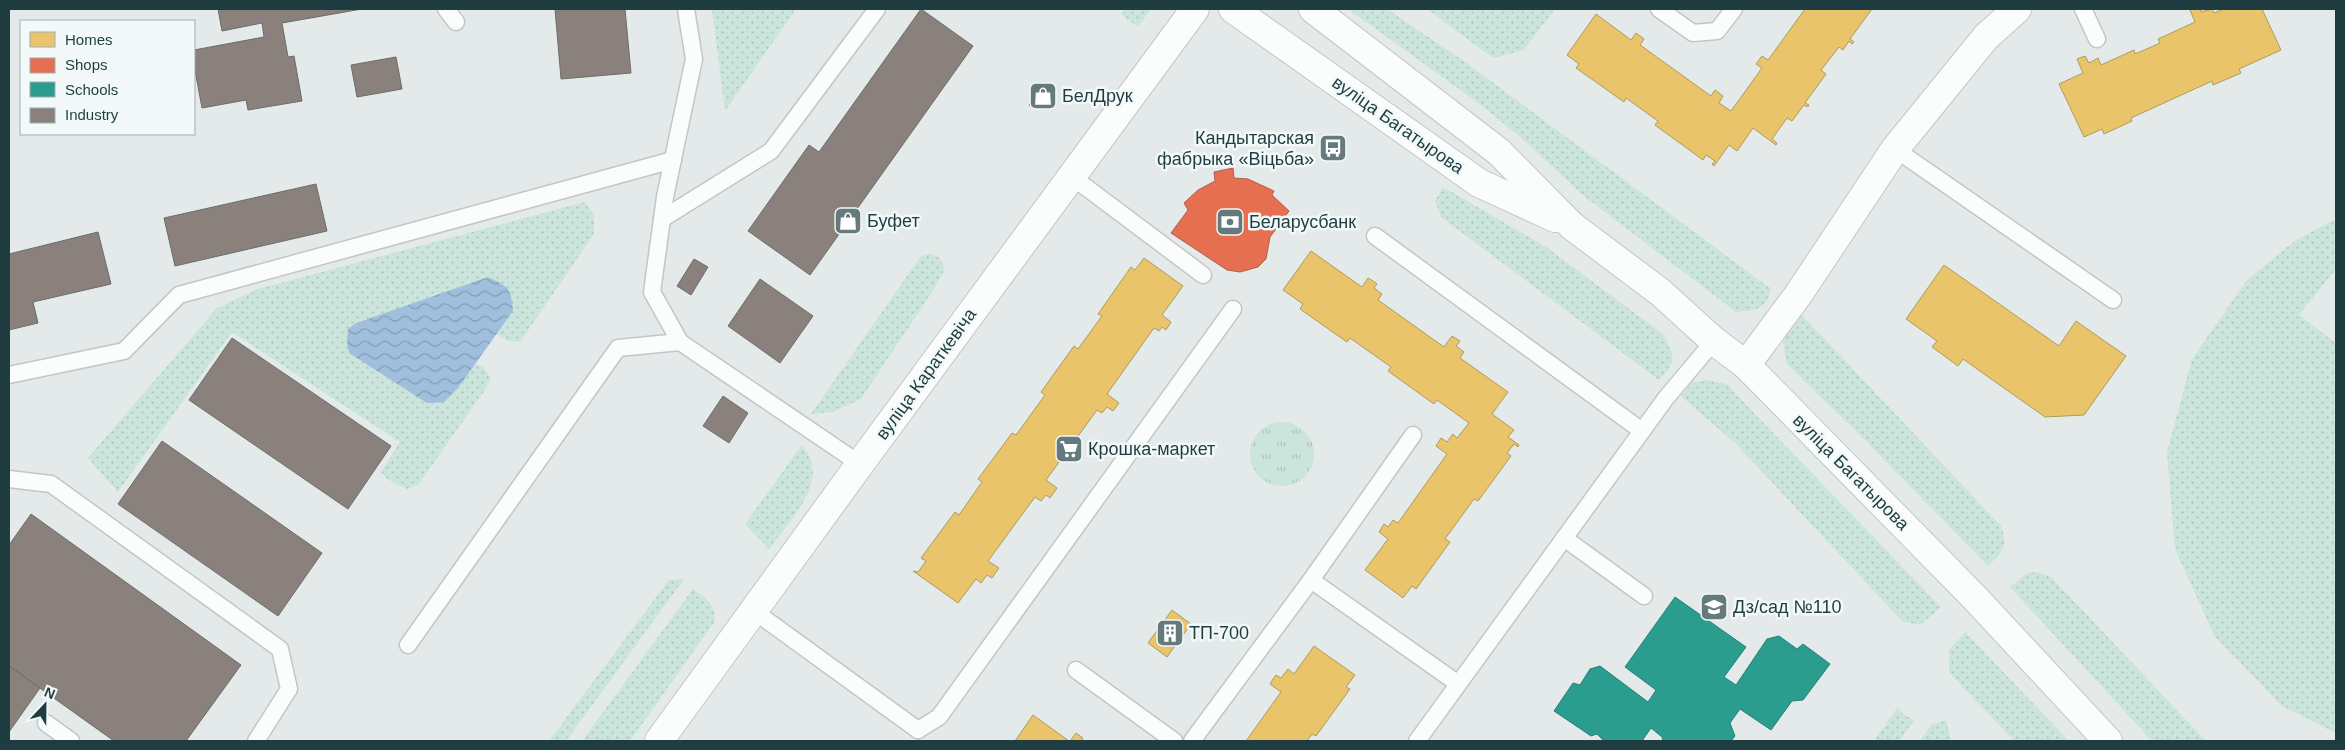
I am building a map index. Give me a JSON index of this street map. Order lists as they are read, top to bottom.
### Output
{
  "streets": {
    "street": ["вуліца Багатырова", "вуліца Караткевіча"]
  },
  "places": {
    "shop": ["БелДрук", "Буфет"],
    "bus stop": ["Кандытарская фабрыка «Віцьба»"],
    "bank": ["Беларусбанк"],
    "supermarket": ["Крошка-маркет"],
    "school or university": ["Дз/сад №110"],
    "building": ["ТП-700"]
  },
  "legend": [
    "Homes",
    "Shops",
    "Schools",
    "Industry"
  ],
  "north": "top"
}
